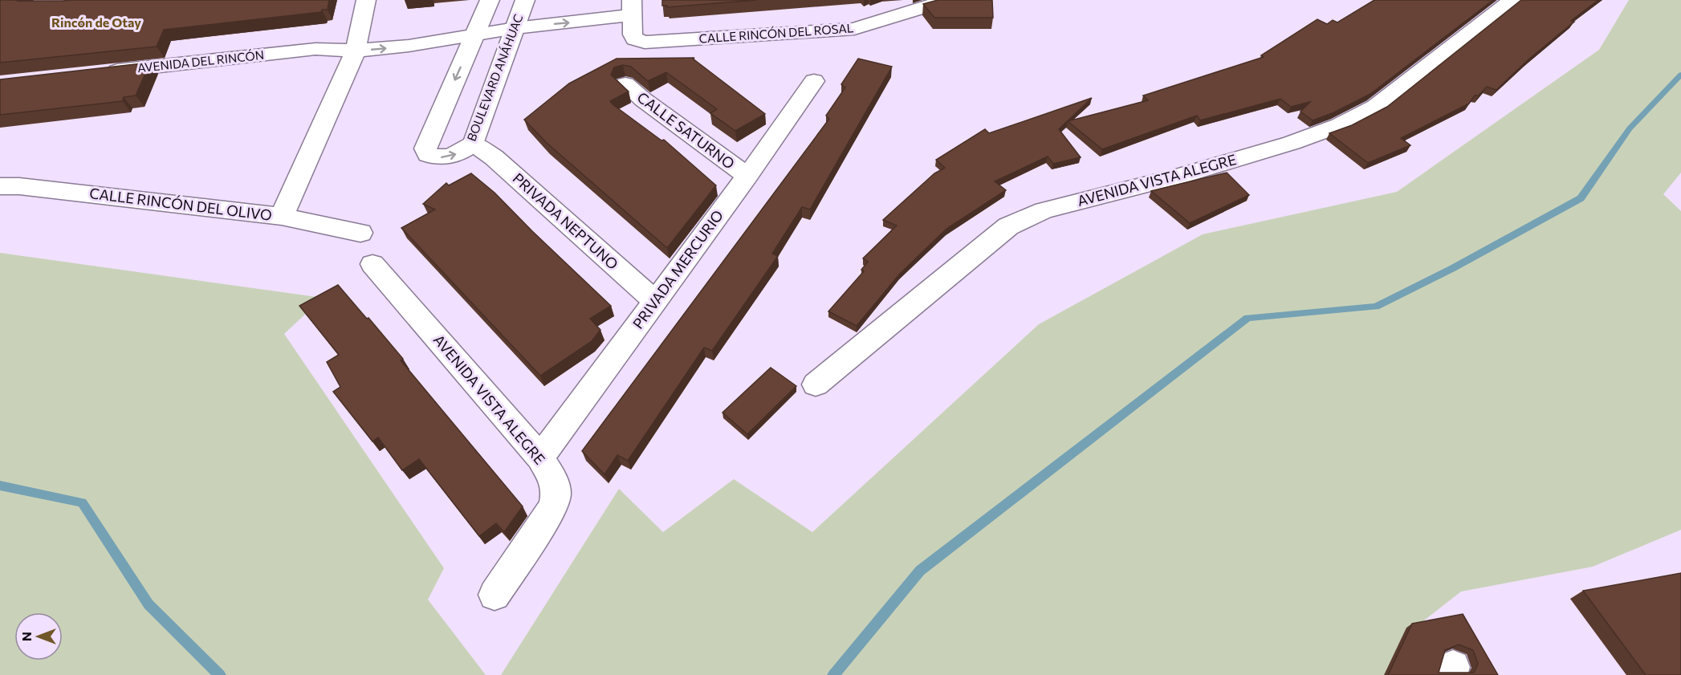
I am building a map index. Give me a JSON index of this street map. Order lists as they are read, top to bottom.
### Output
{
  "streets": {
    "street": [
      "CALLE RINCÓN DEL ROSAL",
      "AVENIDA DEL RINCÓN",
      "BOULEVARD ANÁHUAC",
      "CALLE SATURNO",
      "AVENIDA VISTA ALEGRE",
      "CALLE RINCÓN DEL OLIVO",
      "PRIVADA NEPTUNO",
      "PRIVADA MERCURIO"
    ]
  },
  "crossings": [
    ["AVENIDA DEL RINCÓN", "BOULEVARD ANÁHUAC"],
    ["BOULEVARD ANÁHUAC", "PRIVADA NEPTUNO"],
    ["CALLE SATURNO", "PRIVADA MERCURIO"],
    ["AVENIDA VISTA ALEGRE", "PRIVADA MERCURIO"],
    ["PRIVADA NEPTUNO", "PRIVADA MERCURIO"]
  ],
  "districts": ["Rincón de Otay"],
  "north": "left"
}
